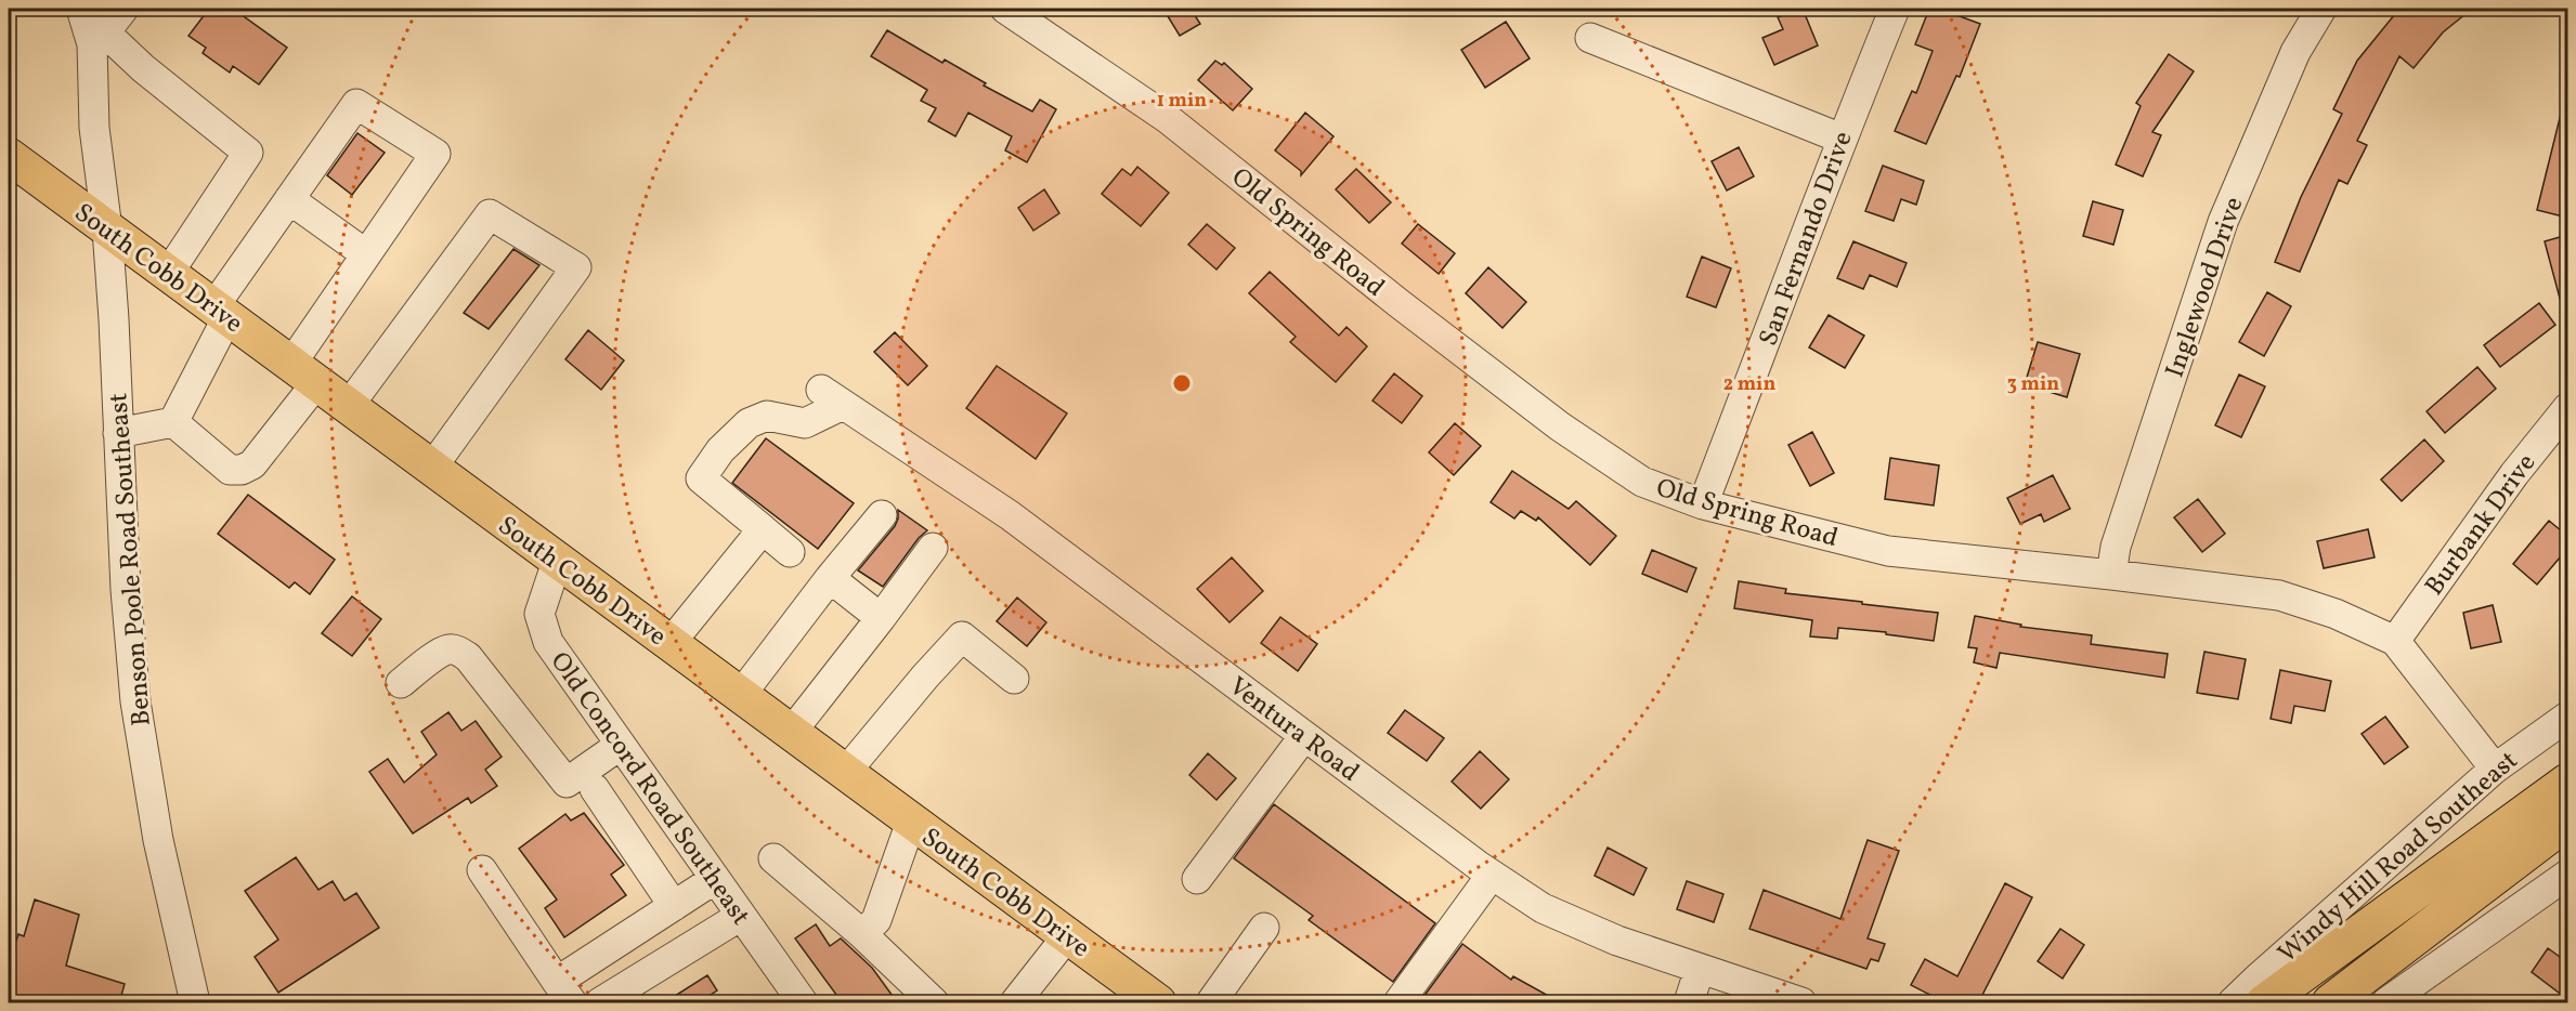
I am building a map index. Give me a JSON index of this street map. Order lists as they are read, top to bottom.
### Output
{
  "streets": {
    "main road": ["South Cobb Drive", "Windy Hill Road Southeast"],
    "street": [
      "Old Spring Road",
      "San Fernando Drive",
      "Inglewood Drive",
      "Burbank Drive",
      "Benson Poole Road Southeast",
      "Ventura Road",
      "Old Concord Road Southeast"
    ]
  },
  "crossings": [
    ["Old Spring Road", "San Fernando Drive"],
    ["Old Spring Road", "Inglewood Drive"],
    ["Old Spring Road", "Burbank Drive"],
    ["Old Spring Road", "Windy Hill Road Southeast"],
    ["South Cobb Drive", "Benson Poole Road Southeast"],
    ["South Cobb Drive", "Old Concord Road Southeast"]
  ],
  "rings": ["1 min", "2 min", "3 min"]
}
